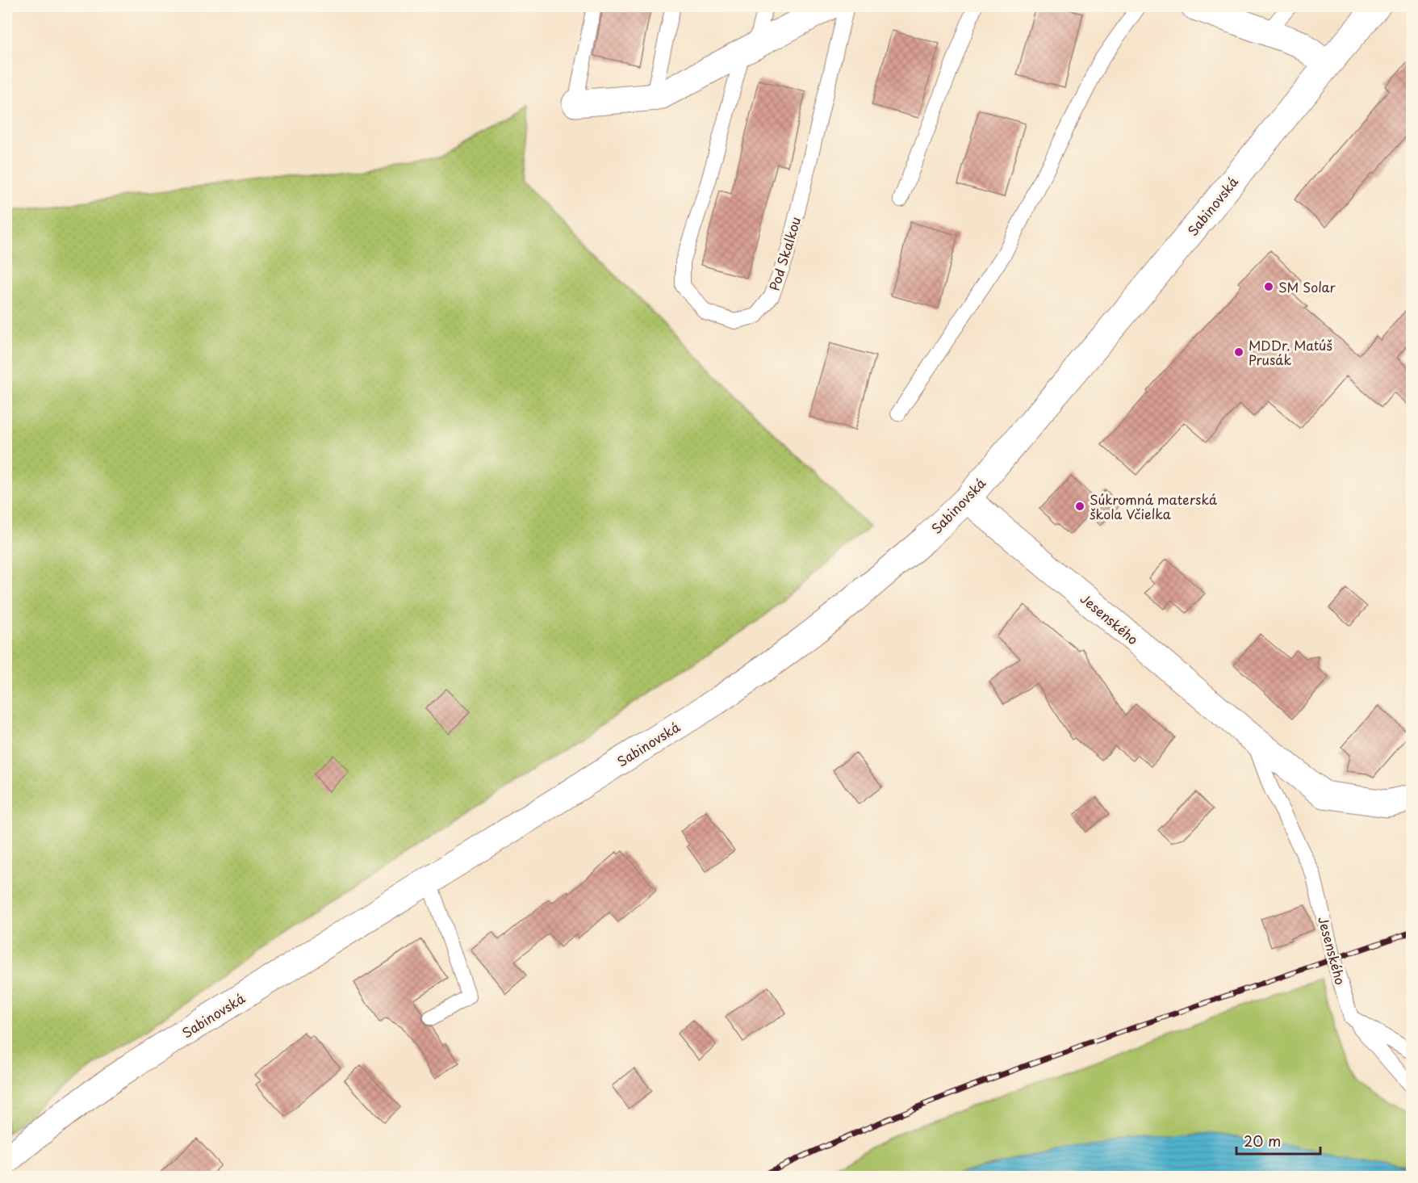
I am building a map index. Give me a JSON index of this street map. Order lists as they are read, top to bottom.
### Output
{
  "streets": {
    "main road": ["Sabinovská", "Jesenského"],
    "lane": ["Pod Skalkou"]
  },
  "crossings": [
    ["Sabinovská", "Jesenského"]
  ],
  "places": ["SM Solar", "MDDr. Matúš Prusák", "Súkromná materská škola Včielka"],
  "scale_bar": "20 m"
}
